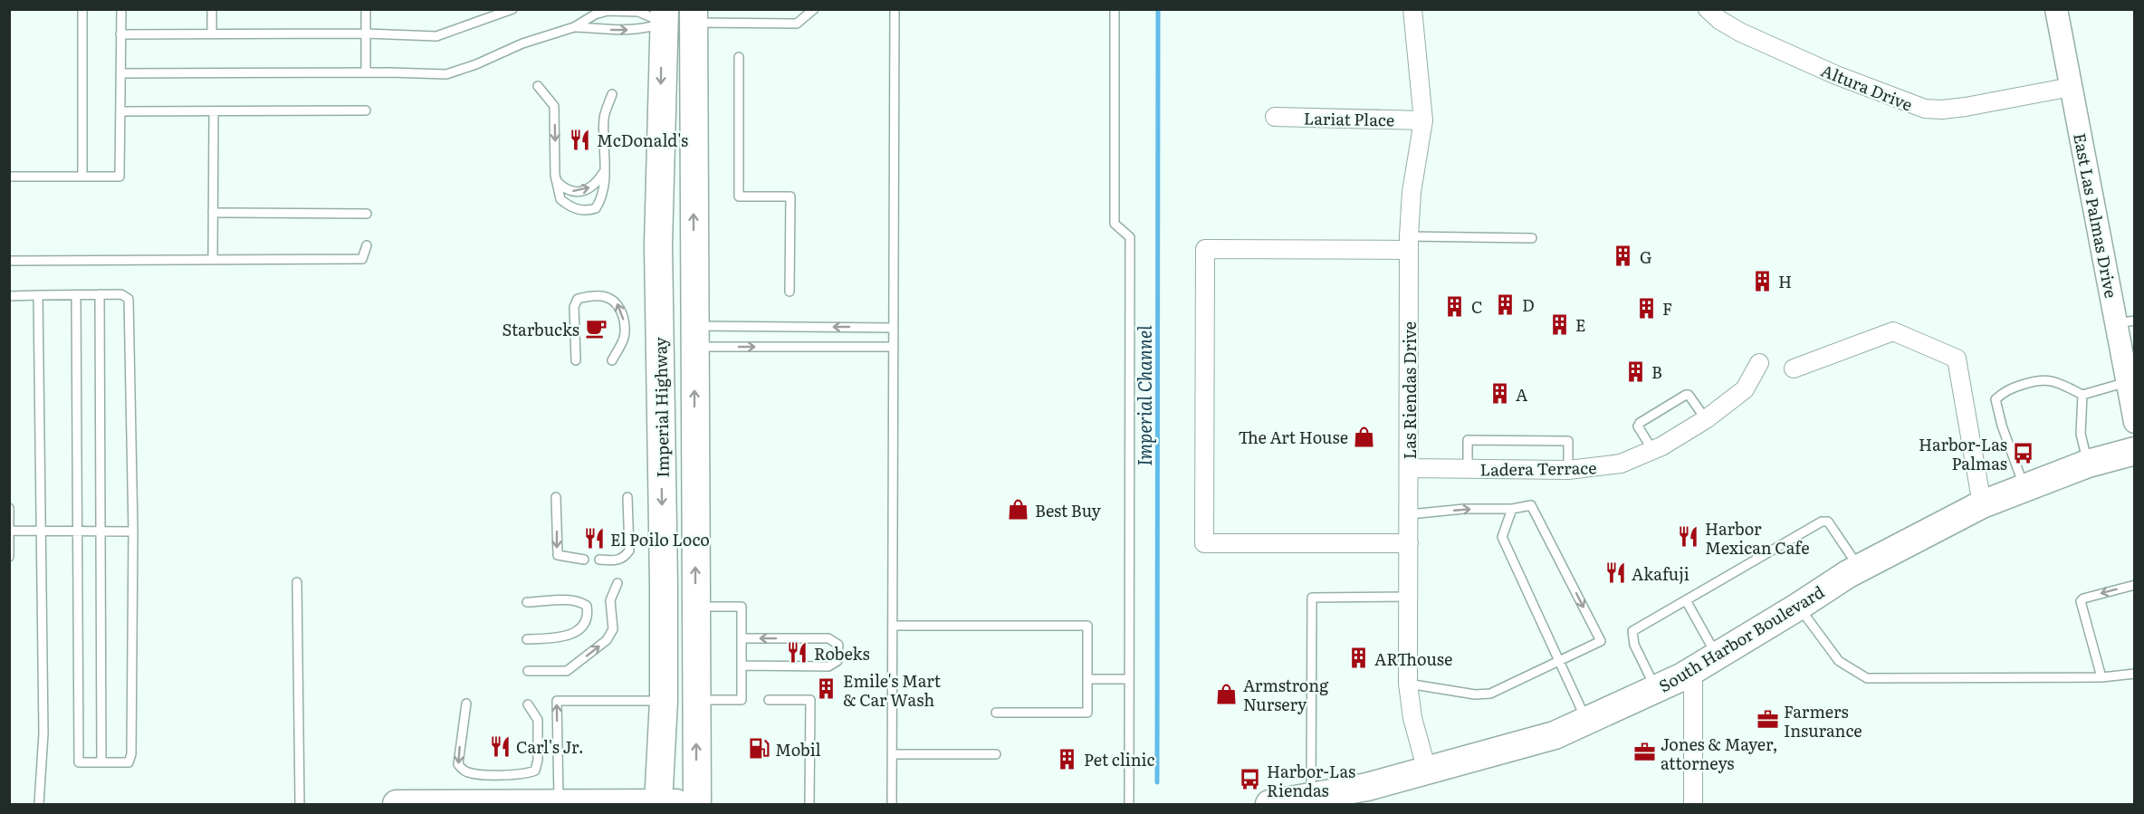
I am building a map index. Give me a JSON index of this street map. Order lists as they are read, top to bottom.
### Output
{
  "streets": {
    "main road": ["Imperial Highway", "South Harbor Boulevard"],
    "street": [
      "Altura Drive",
      "Lariat Place",
      "East Las Palmas Drive",
      "Las Riendas Drive",
      "Ladera Terrace"
    ]
  },
  "crossings": [
    ["Altura Drive", "East Las Palmas Drive"],
    ["Lariat Place", "Las Riendas Drive"],
    ["Las Riendas Drive", "Ladera Terrace"],
    ["Las Riendas Drive", "South Harbor Boulevard"]
  ],
  "water": ["Imperial Channel"],
  "places": {
    "restaurant": [
      "McDonald's",
      "Harbor Mexican Cafe",
      "El Poilo Loco",
      "Akafuji",
      "Robeks",
      "Carl's Jr."
    ],
    "building": [
      "G",
      "H",
      "D",
      "C",
      "F",
      "E",
      "B",
      "A",
      "ARThouse",
      "Emile's Mart & Car Wash",
      "Pet clinic"
    ],
    "cafe": ["Starbucks"],
    "shop": ["The Art House", "Best Buy", "Armstrong Nursery"],
    "bus stop": ["Harbor-Las Palmas", "Harbor-Las Riendas"],
    "office": ["Farmers Insurance", "Jones & Mayer, attorneys"],
    "fuel station": ["Mobil"]
  }
}
